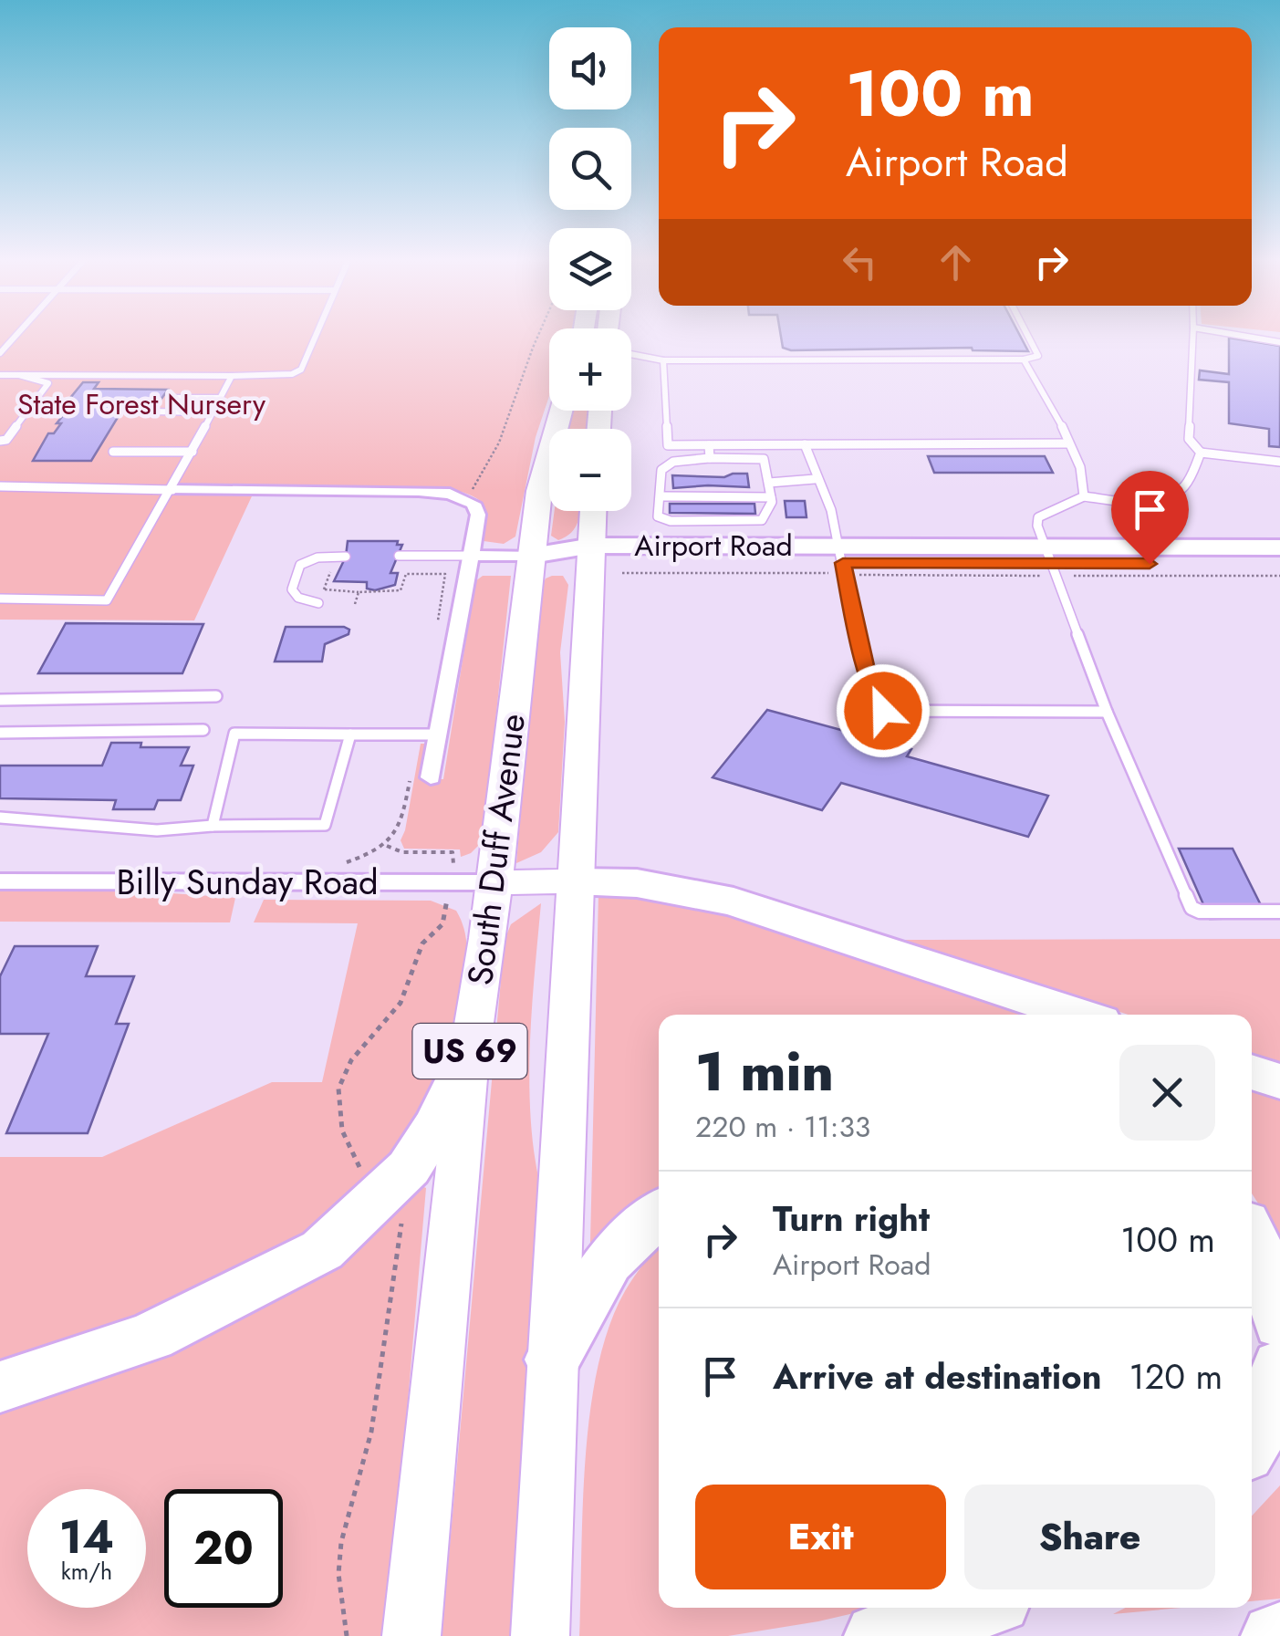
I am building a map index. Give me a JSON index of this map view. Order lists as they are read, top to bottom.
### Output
{
  "streets": {
    "main road": ["Airport Road", "South Duff Avenue", "US 69"],
    "street": ["Billy Sunday Road"]
  },
  "crossings": [
    ["Airport Road", "South Duff Avenue"],
    ["South Duff Avenue", "Billy Sunday Road"]
  ],
  "parks": ["State Forest Nursery"],
  "page": {
    "map_buttons": ["+", "−"],
    "turn": ["100 m", "Airport Road"],
    "heading": ["1 min", "220 m · 11:33"],
    "list": [
      {
        "name": "Turn right",
        "note": "Airport Road",
        "value": "100 m"
      },
      {
        "name": "Arrive at destination",
        "value": "120 m"
      }
    ],
    "buttons": ["Exit", "Share"],
    "speed": "14 km/h",
    "limit": "20"
  }
}
